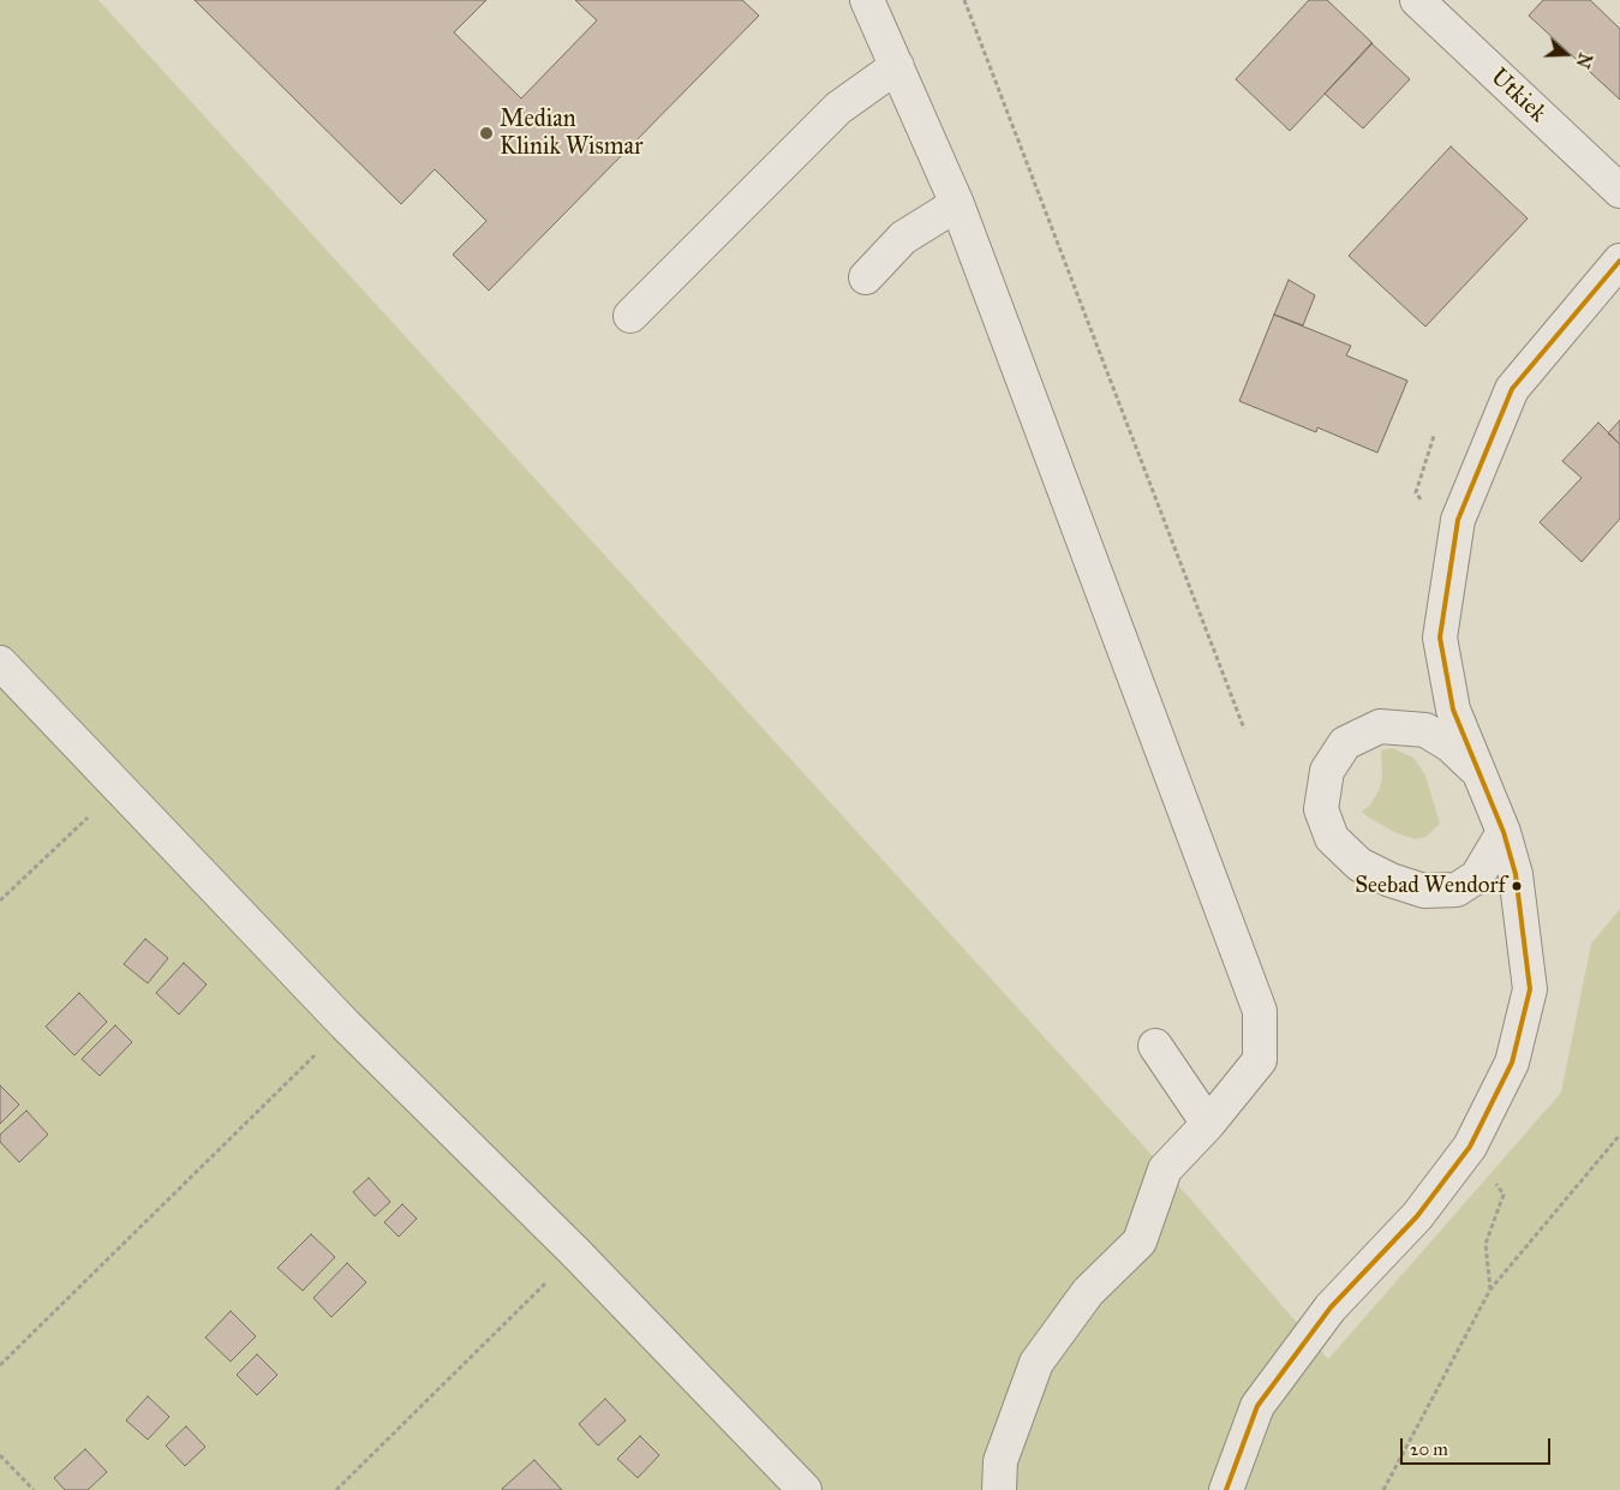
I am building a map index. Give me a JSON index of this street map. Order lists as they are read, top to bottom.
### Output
{
  "streets": {
    "street": ["Utkiek"]
  },
  "places": ["Median Klinik Wismar", "Seebad Wendorf"],
  "scale_bar": "20 m",
  "north": "right"
}
